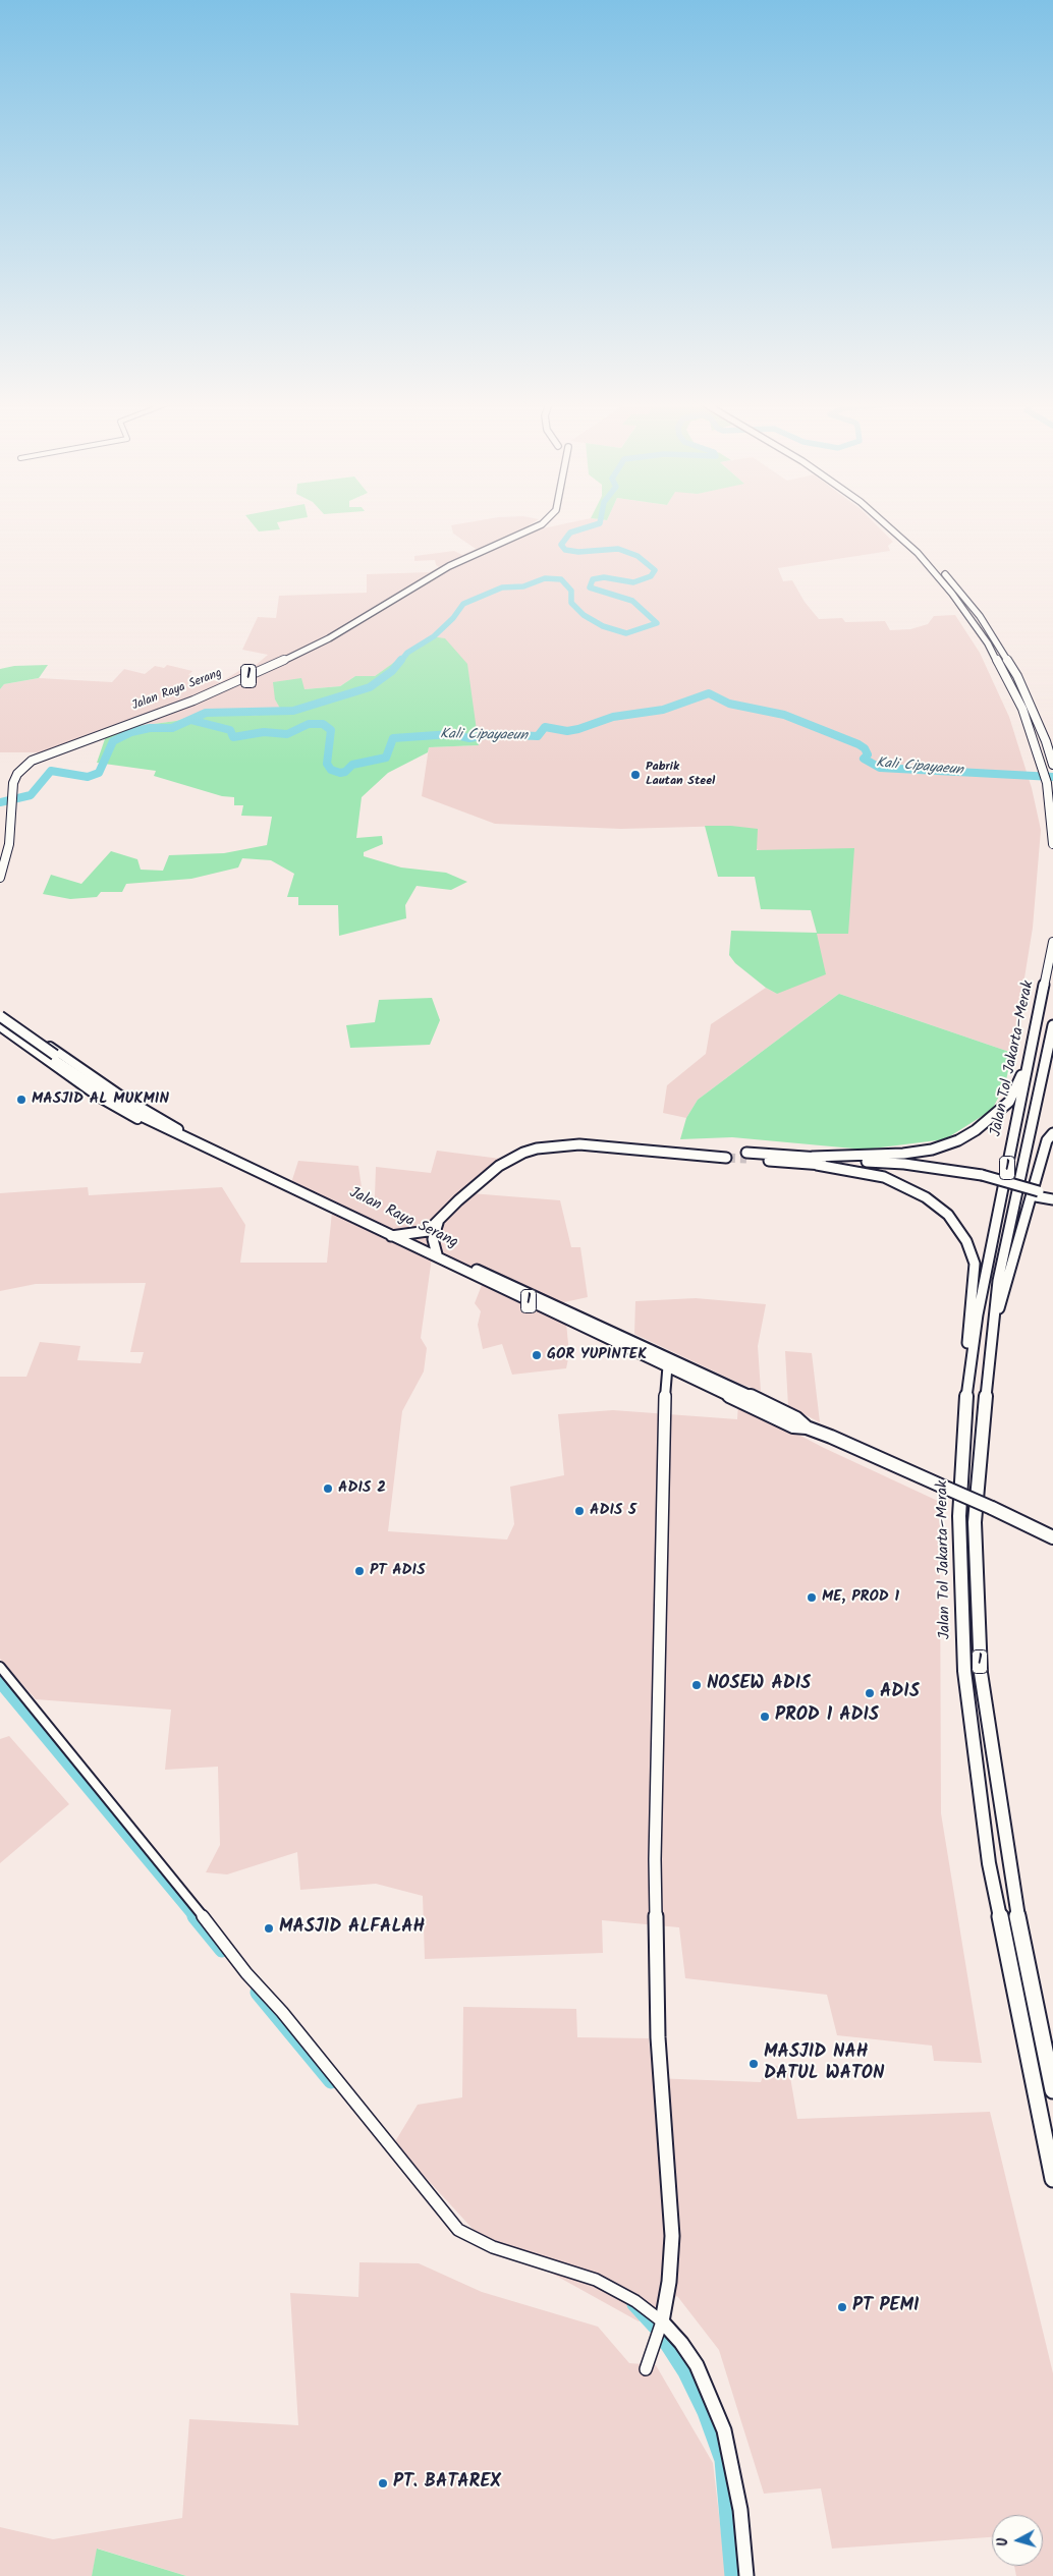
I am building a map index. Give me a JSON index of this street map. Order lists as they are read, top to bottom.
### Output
{
  "streets": {
    "highway": ["1", "Jalan Raya Serang", "Jalan Tol Jakarta–Merak"]
  },
  "water": ["Kali Cipayaeun"],
  "places": [
    "Pabrik Lautan Steel",
    "MASJID AL MUKMIN",
    "GOR YUPINTEK",
    "ADIS 2",
    "ADIS 5",
    "PT ADIS",
    "ME, PROD 1",
    "NOSEW ADIS",
    "ADIS",
    "PROD 1 ADIS",
    "MASJID ALFALAH",
    "MASJID NAH DATUL WATON",
    "PT PEMI",
    "PT. BATAREX"
  ],
  "north": "left"
}
